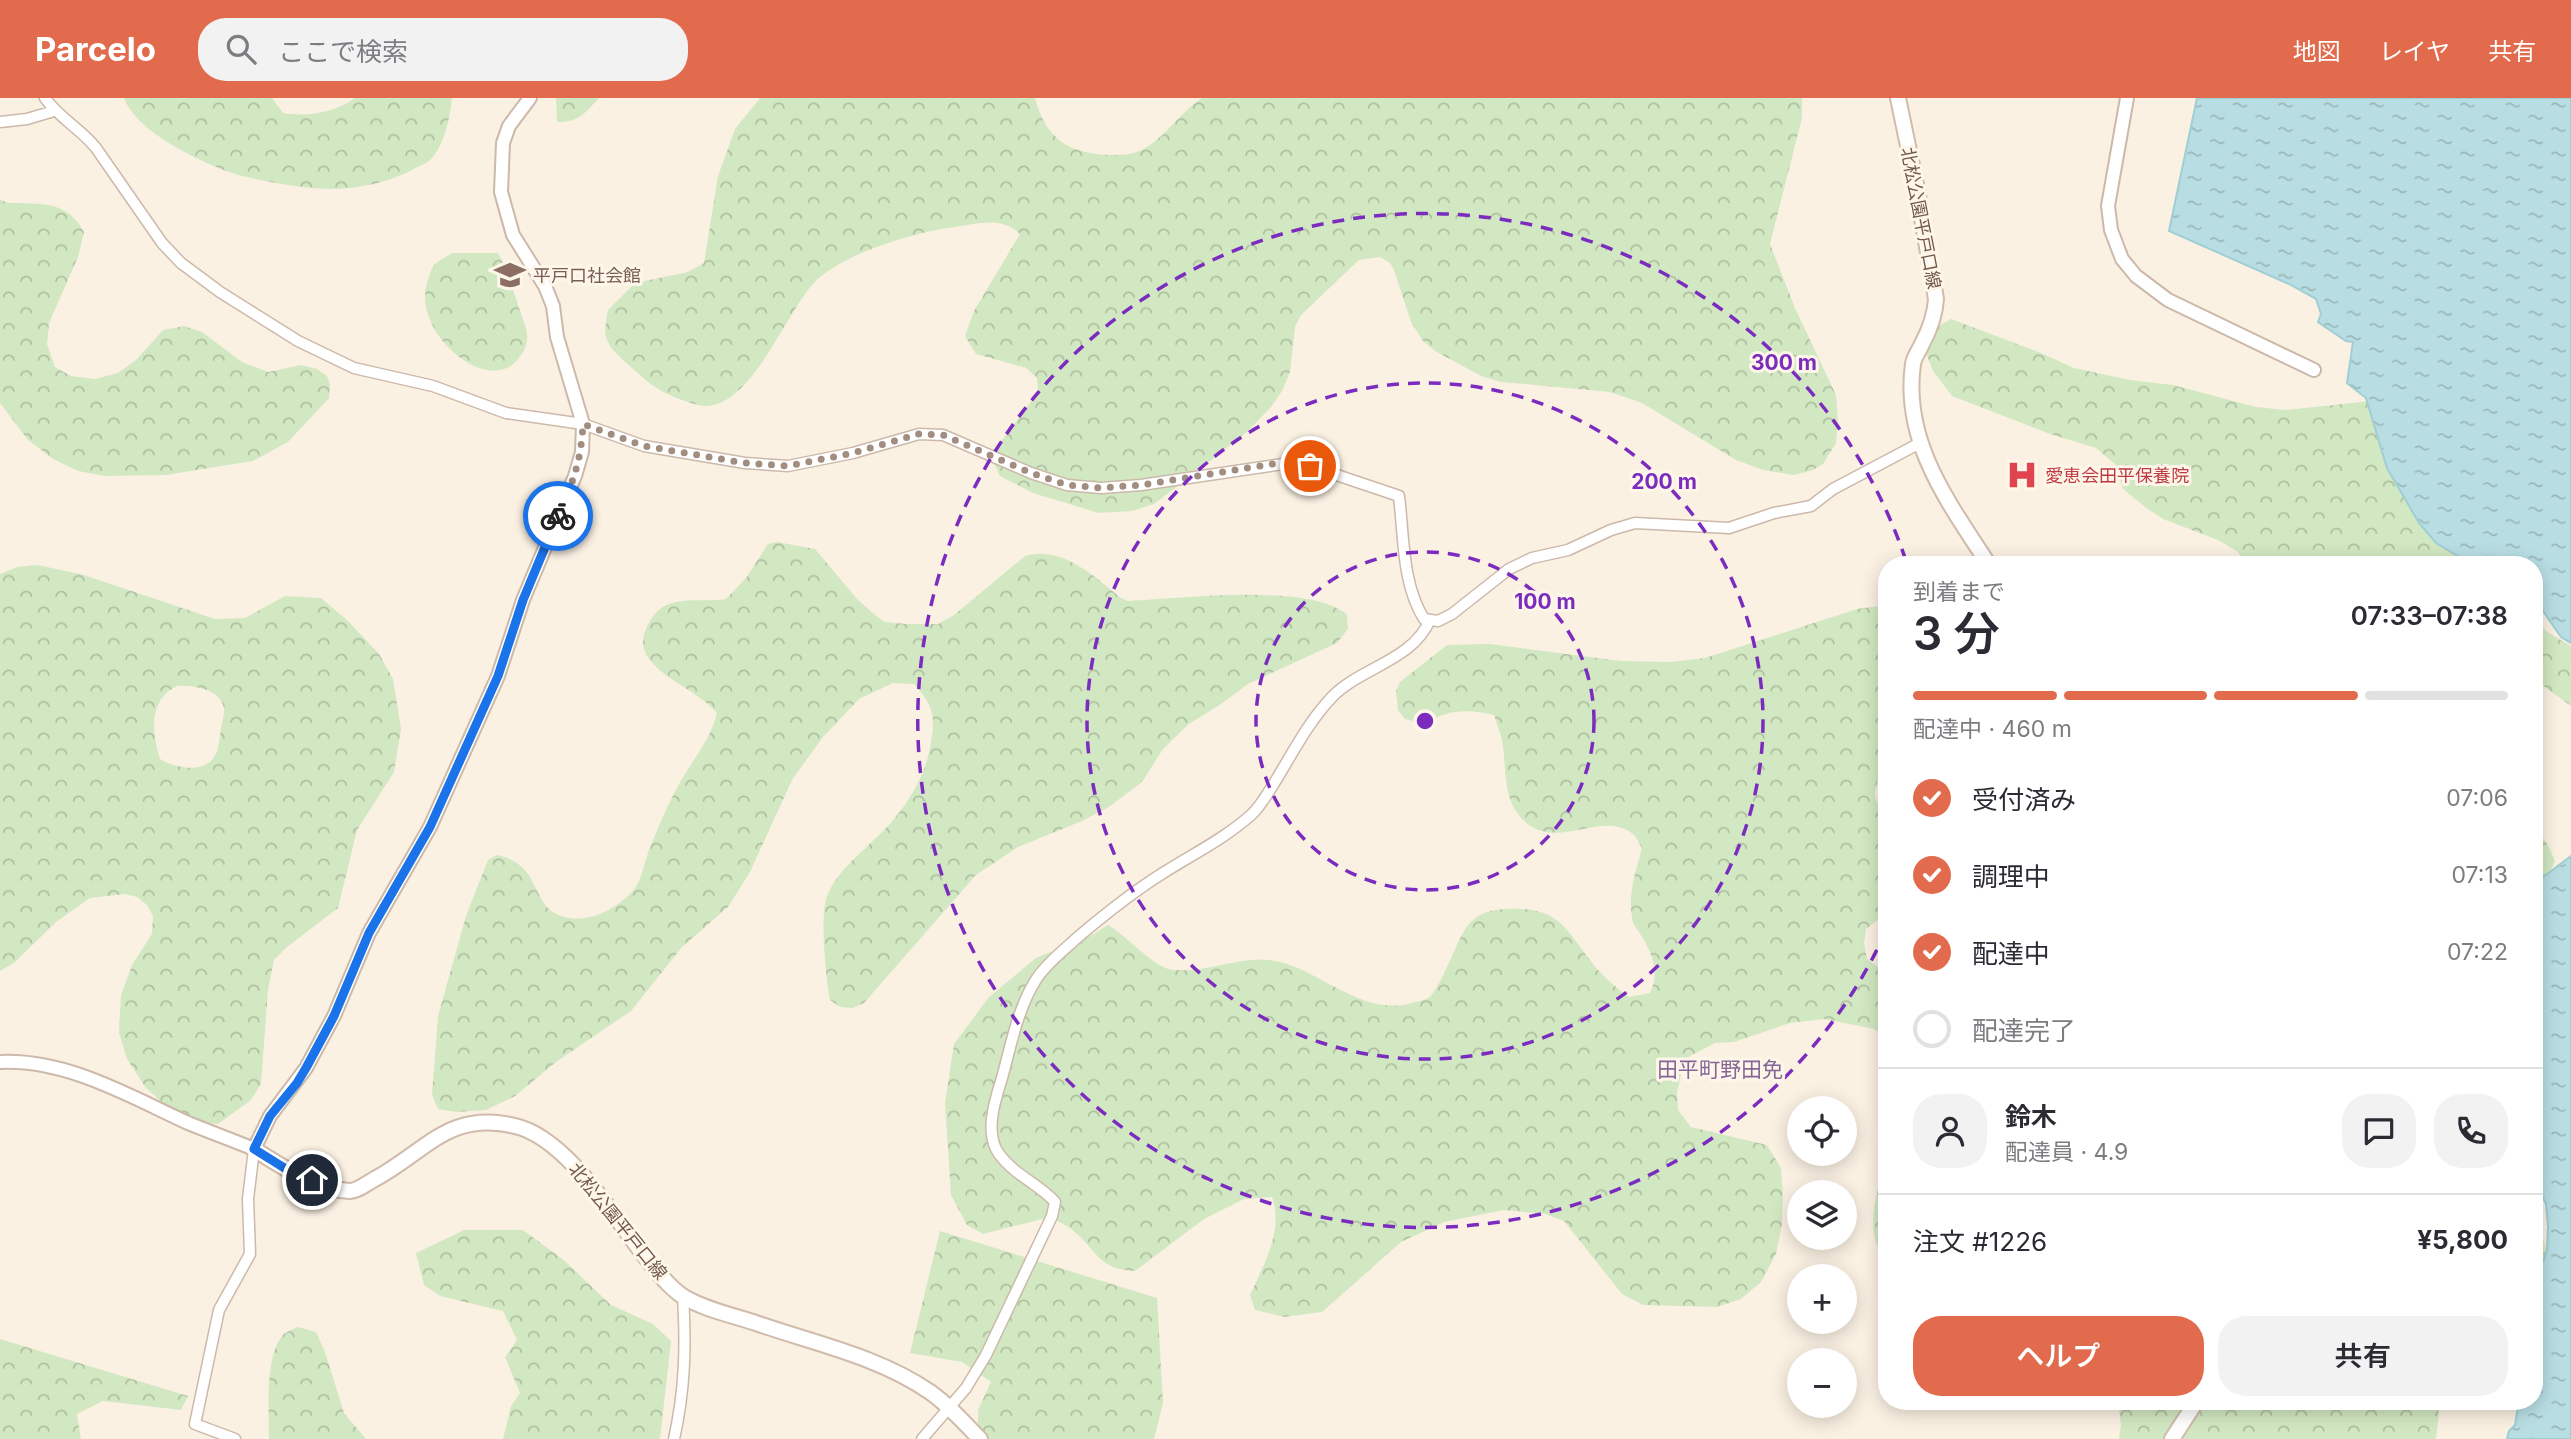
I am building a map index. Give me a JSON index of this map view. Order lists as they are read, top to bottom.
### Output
{
  "streets": {
    "main road": ["北松公園平戸口線"]
  },
  "districts": ["田平町野田免"],
  "places": {
    "school or university": ["平戸口社会館"],
    "hospital": ["愛恵会田平保養院"]
  },
  "page": {
    "header": "Parcelo",
    "search": "ここで検索",
    "nav": ["地図", "レイヤ", "共有"],
    "heading": ["3 分", "到着まで", "07:33–07:38"],
    "panel": [
      "鈴木",
      "配達員 · 4.9",
      "注文 #1226",
      "¥5,800"
    ],
    "bar": "配達中 · 460 m",
    "list": [
      ["受付済み", "07:06"],
      ["調理中", "07:13"],
      ["配達中", "07:22"],
      "配達完了"
    ],
    "map_buttons": ["+", "−"],
    "buttons": ["ヘルプ", "共有"]
  },
  "rings": ["300 m", "200 m", "100 m"]
}
